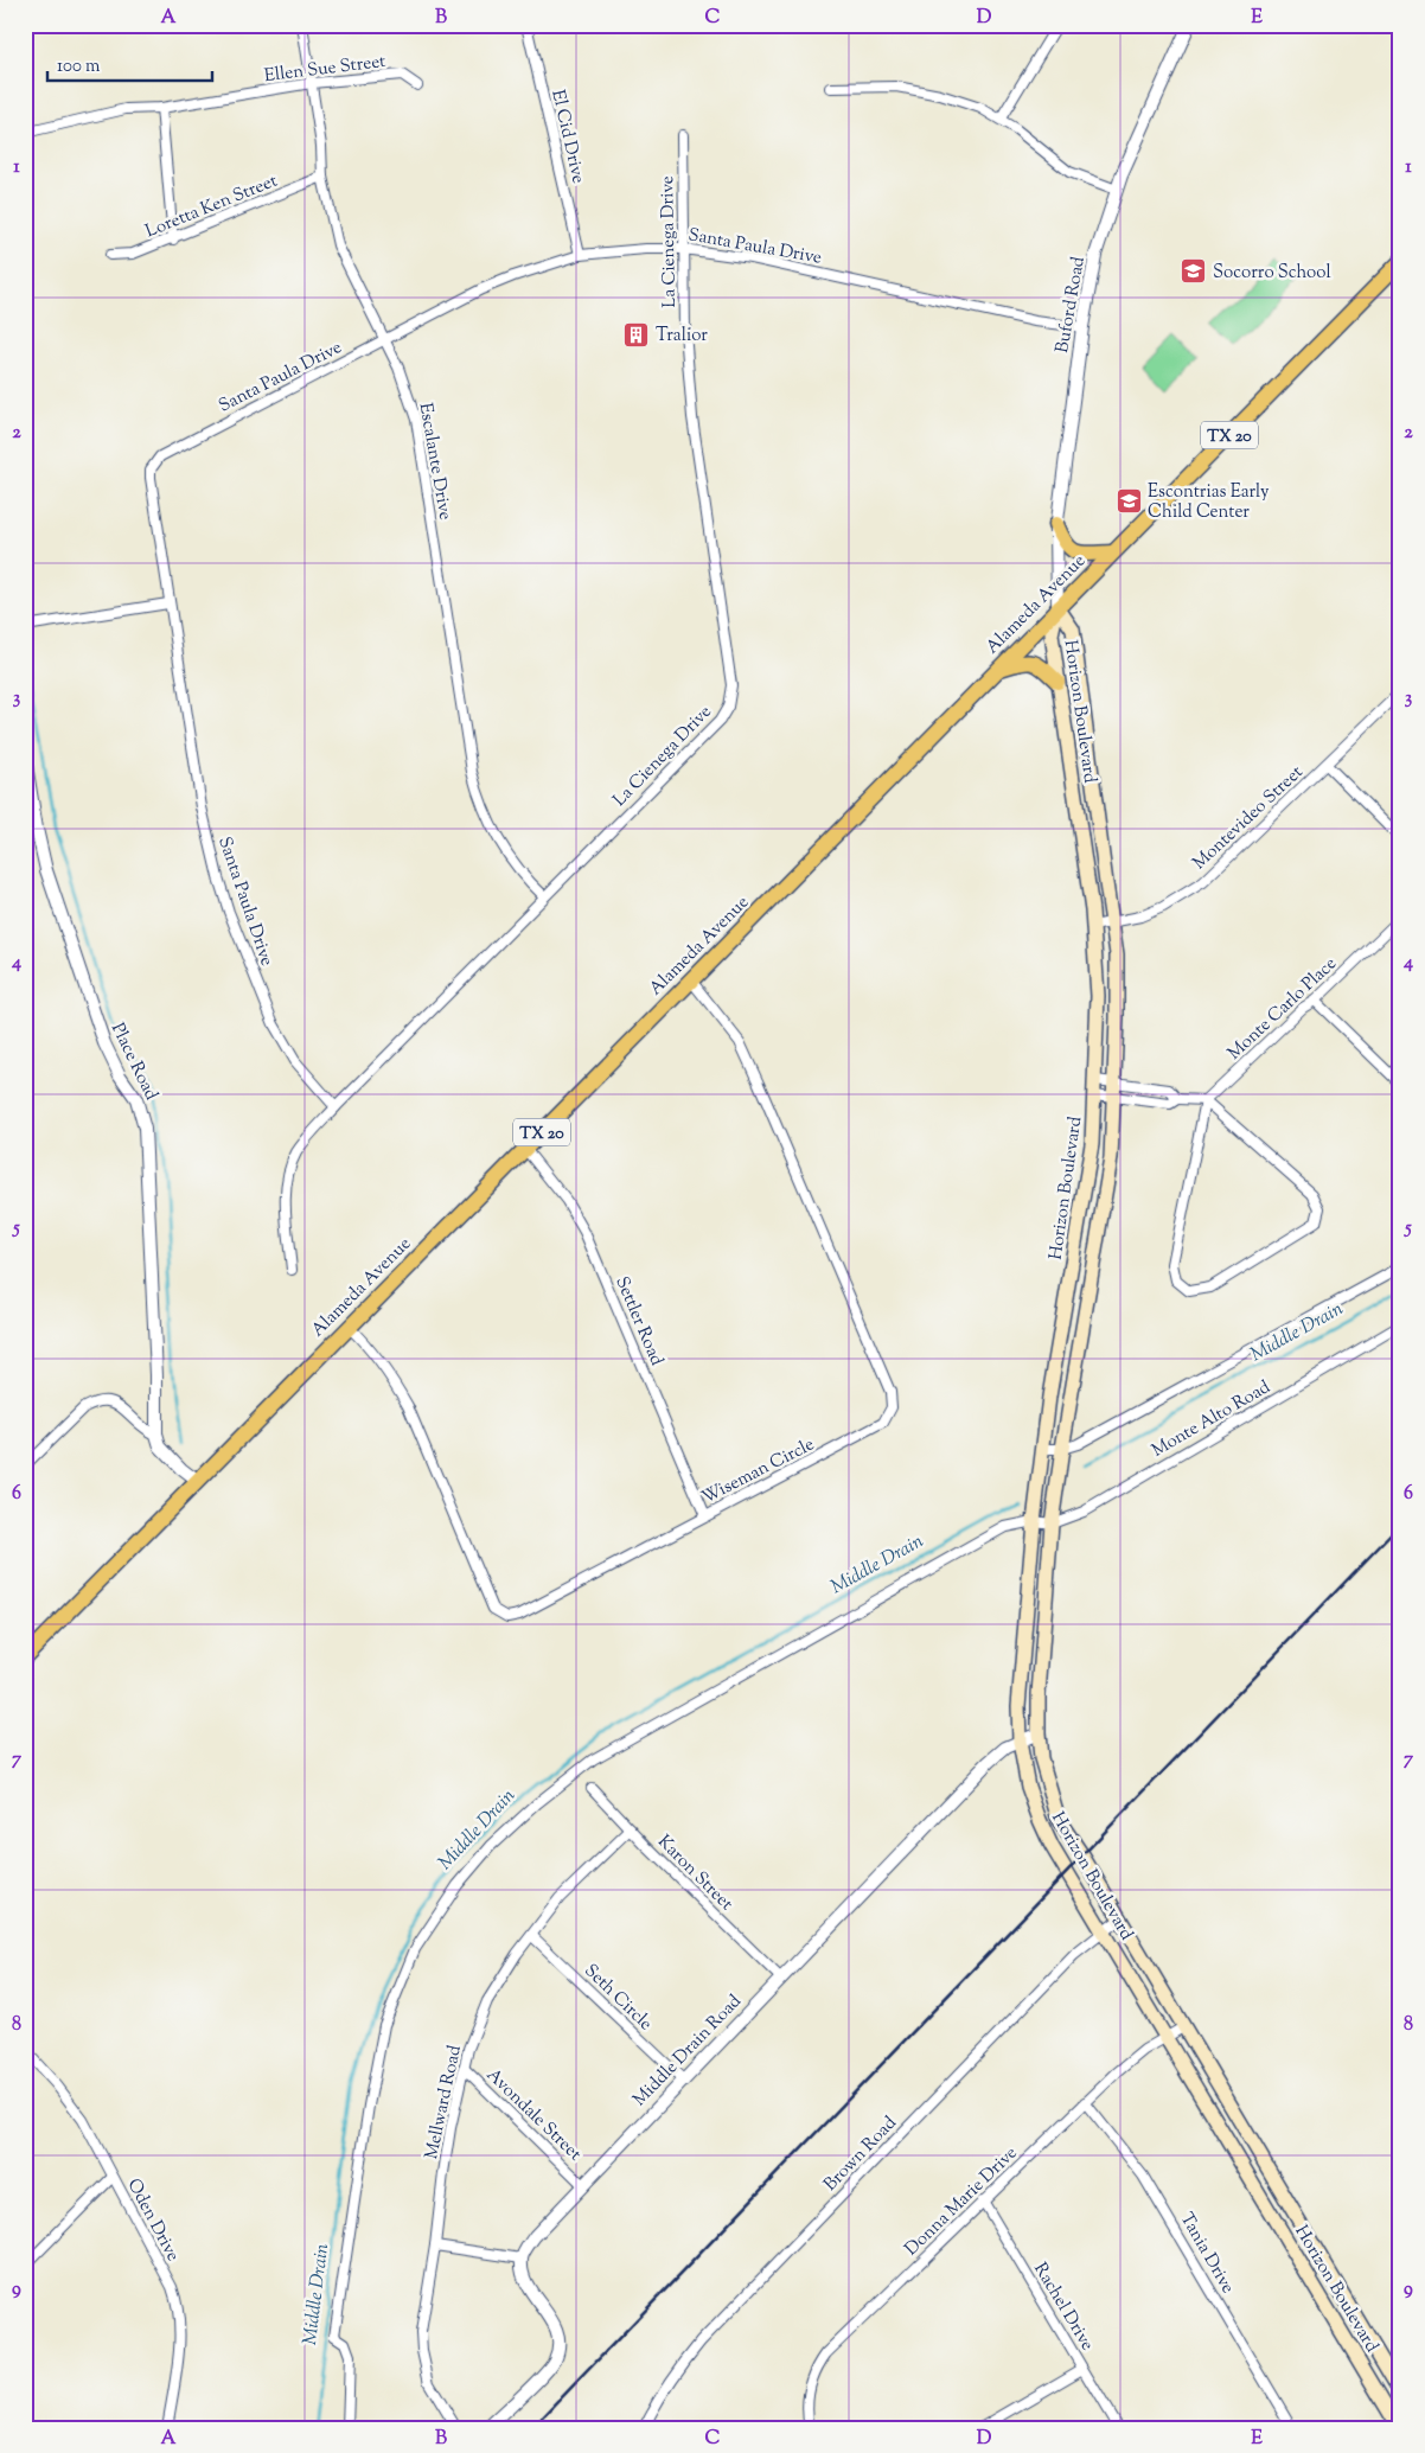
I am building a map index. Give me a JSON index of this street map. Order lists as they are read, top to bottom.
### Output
{
  "streets": {
    "main road": ["TX 20", "Alameda Avenue", "Horizon Boulevard"],
    "street": [
      "Ellen Sue Street",
      "El Cid Drive",
      "Loretta Ken Street",
      "La Cienega Drive",
      "Santa Paula Drive",
      "Buford Road",
      "Escalante Drive",
      "Montevideo Street",
      "Monte Carlo Place",
      "Place Road",
      "Settler Road",
      "Monte Alto Road",
      "Wiseman Circle",
      "Karon Street",
      "Seth Circle",
      "Middle Drain Road",
      "Mellward Road",
      "Avondale Street",
      "Brown Road",
      "Donna Marie Drive",
      "Oden Drive",
      "Tania Drive",
      "Rachel Drive"
    ]
  },
  "crossings": [
    ["Ellen Sue Street", "Escalante Drive"],
    ["El Cid Drive", "Santa Paula Drive"],
    ["Loretta Ken Street", "Escalante Drive"],
    ["La Cienega Drive", "Santa Paula Drive"],
    ["La Cienega Drive", "Escalante Drive"],
    ["Santa Paula Drive", "Buford Road"],
    ["Santa Paula Drive", "Escalante Drive"],
    ["Buford Road", "Alameda Avenue"],
    ["Buford Road", "Horizon Boulevard"],
    ["Alameda Avenue", "Horizon Boulevard"],
    ["Alameda Avenue", "Settler Road"],
    ["Alameda Avenue", "Wiseman Circle"],
    ["Horizon Boulevard", "Montevideo Street"],
    ["Horizon Boulevard", "Monte Alto Road"],
    ["Horizon Boulevard", "Middle Drain Road"],
    ["Horizon Boulevard", "Brown Road"],
    ["Horizon Boulevard", "Donna Marie Drive"],
    ["Settler Road", "Wiseman Circle"],
    ["Karon Street", "Middle Drain Road"],
    ["Karon Street", "Mellward Road"],
    ["Seth Circle", "Middle Drain Road"],
    ["Seth Circle", "Mellward Road"],
    ["Middle Drain Road", "Avondale Street"],
    ["Mellward Road", "Avondale Street"],
    ["Donna Marie Drive", "Tania Drive"],
    ["Donna Marie Drive", "Rachel Drive"]
  ],
  "water": ["Middle Drain"],
  "places": {
    "school or university": ["Socorro School", "Escontrias Early Child Center"],
    "building": ["Tralior"]
  },
  "scale_bar": "100 m",
  "grid": {
    "columns": [
      "A",
      "B",
      "C",
      "D",
      "E"
    ],
    "rows": [
      "1",
      "2",
      "3",
      "4",
      "5",
      "6",
      "7",
      "8",
      "9"
    ]
  }
}
